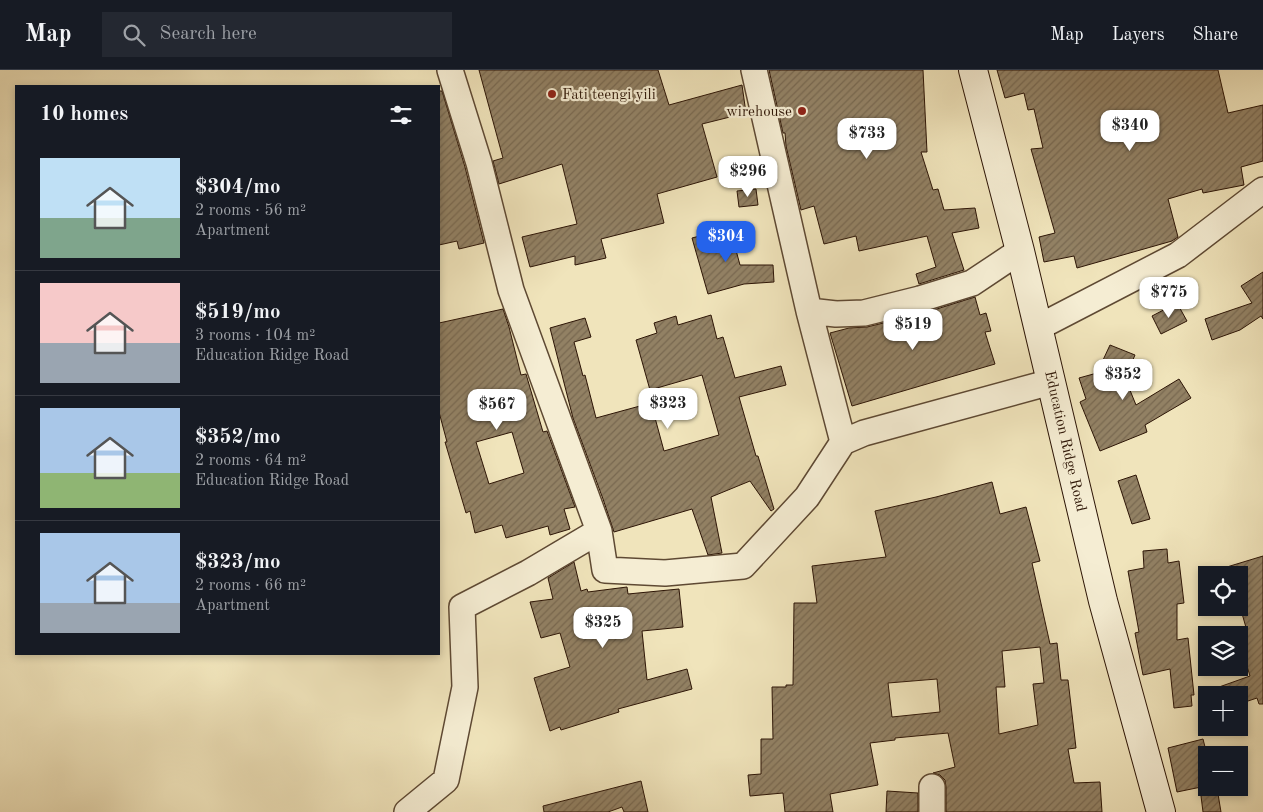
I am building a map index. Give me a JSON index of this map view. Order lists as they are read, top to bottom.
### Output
{
  "streets": {
    "main road": ["Education Ridge Road"]
  },
  "places": ["Fati teengi yili", "wirehouse"],
  "page": {
    "header": "Map",
    "search": "Search here",
    "nav": ["Map", "Layers", "Share"],
    "heading": "10 homes",
    "price": [
      "$340",
      "$733",
      "$296",
      "$304",
      "$775",
      "$519",
      "$352",
      "$323",
      "$567",
      "$325"
    ],
    "list": [
      {
        "name": "$304/mo",
        "note": "2 rooms · 56 m² · Apartment"
      },
      {
        "name": "$519/mo",
        "note": "3 rooms · 104 m² · Education Ridge Road"
      },
      {
        "name": "$352/mo",
        "note": "2 rooms · 64 m² · Education Ridge Road"
      },
      {
        "name": "$323/mo",
        "note": "2 rooms · 66 m² · Apartment"
      }
    ],
    "map_buttons": ["+", "−"]
  }
}
